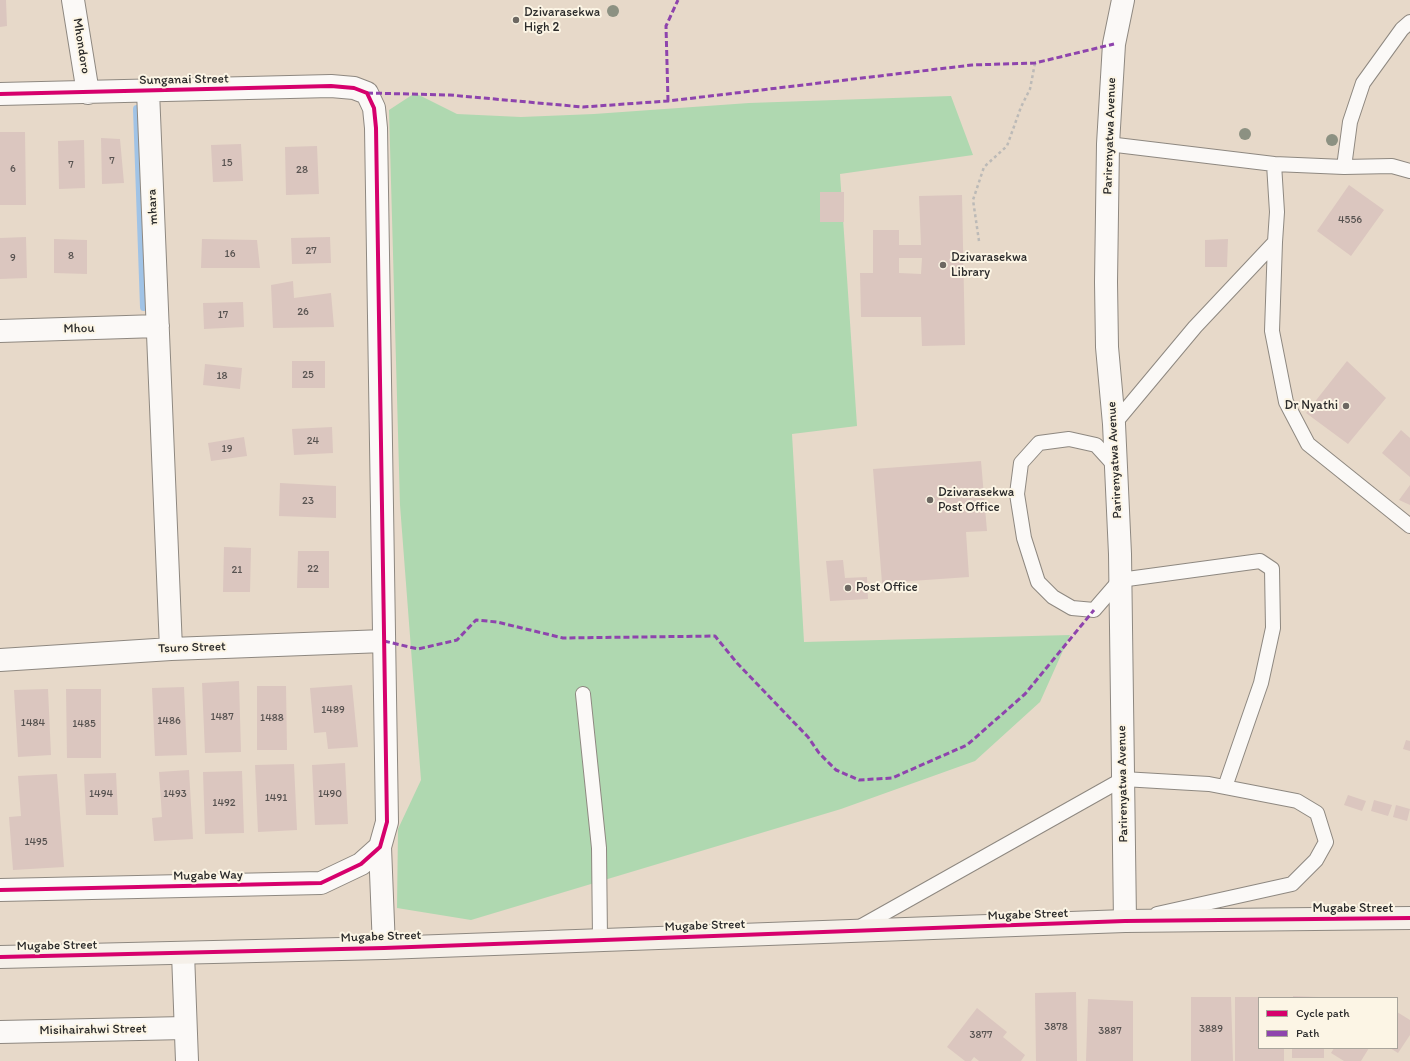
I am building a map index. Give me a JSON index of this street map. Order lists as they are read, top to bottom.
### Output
{
  "streets": {
    "street": [
      "Mhondoro",
      "Sunganai Street",
      "Parirenyatwa Avenue",
      "mhara",
      "Mhou",
      "Tsuro Street",
      "Mugabe Way",
      "Mugabe Street",
      "Misihairahwi Street"
    ]
  },
  "crossings": [
    ["Mhondoro", "Sunganai Street"],
    ["Sunganai Street", "mhara"],
    ["Sunganai Street", "Tsuro Street"],
    ["Parirenyatwa Avenue", "Mugabe Street"],
    ["mhara", "Mhou"],
    ["mhara", "Tsuro Street"]
  ],
  "places": [
    "Dzivarasekwa High 2",
    "Dzivarasekwa Library",
    "Dr Nyathi",
    "Dzivarasekwa Post Office",
    "Post Office"
  ],
  "house_numbers": [
    "7",
    "15",
    "7",
    "6",
    "28",
    "4556",
    "27",
    "16",
    "8",
    "9",
    "26",
    "17",
    "25",
    "18",
    "24",
    "19",
    "23",
    "22",
    "21",
    "1489",
    "1487",
    "1488",
    "1486",
    "1484",
    "1485",
    "1494",
    "1493",
    "1490",
    "1491",
    "1492",
    "1495",
    "3878",
    "3889",
    "3887",
    "3877"
  ],
  "legend": ["Cycle path", "Path"]
}
